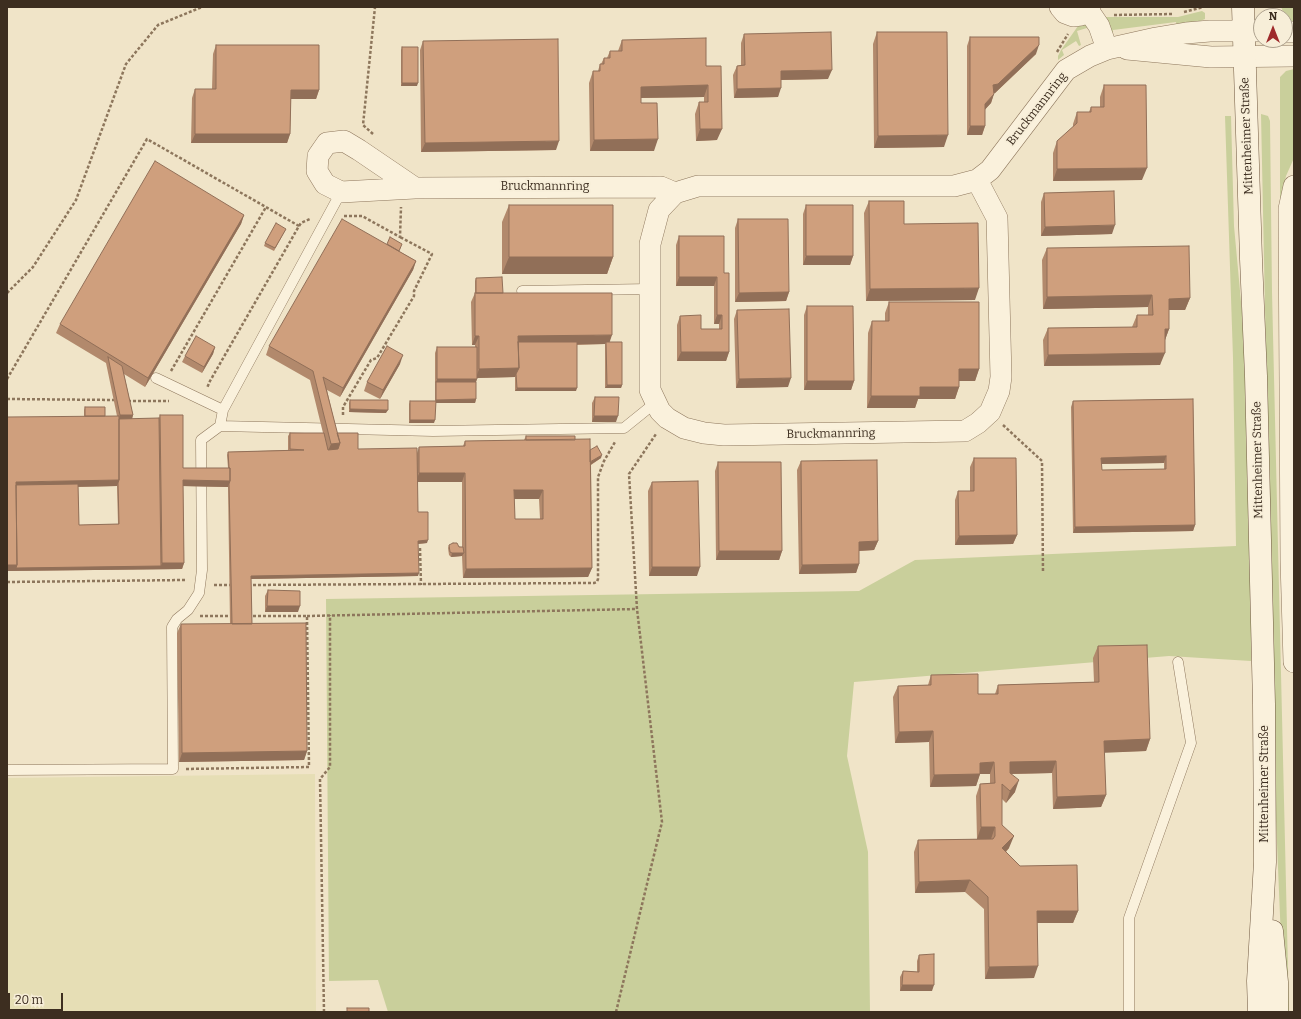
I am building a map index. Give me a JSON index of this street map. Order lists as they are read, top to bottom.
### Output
{
  "streets": {
    "main road": ["Mittenheimer Straße"],
    "street": ["Bruckmannring"]
  },
  "crossings": [
    ["Bruckmannring", "Mittenheimer Straße"]
  ],
  "scale_bar": "20 m",
  "north": "top"
}
